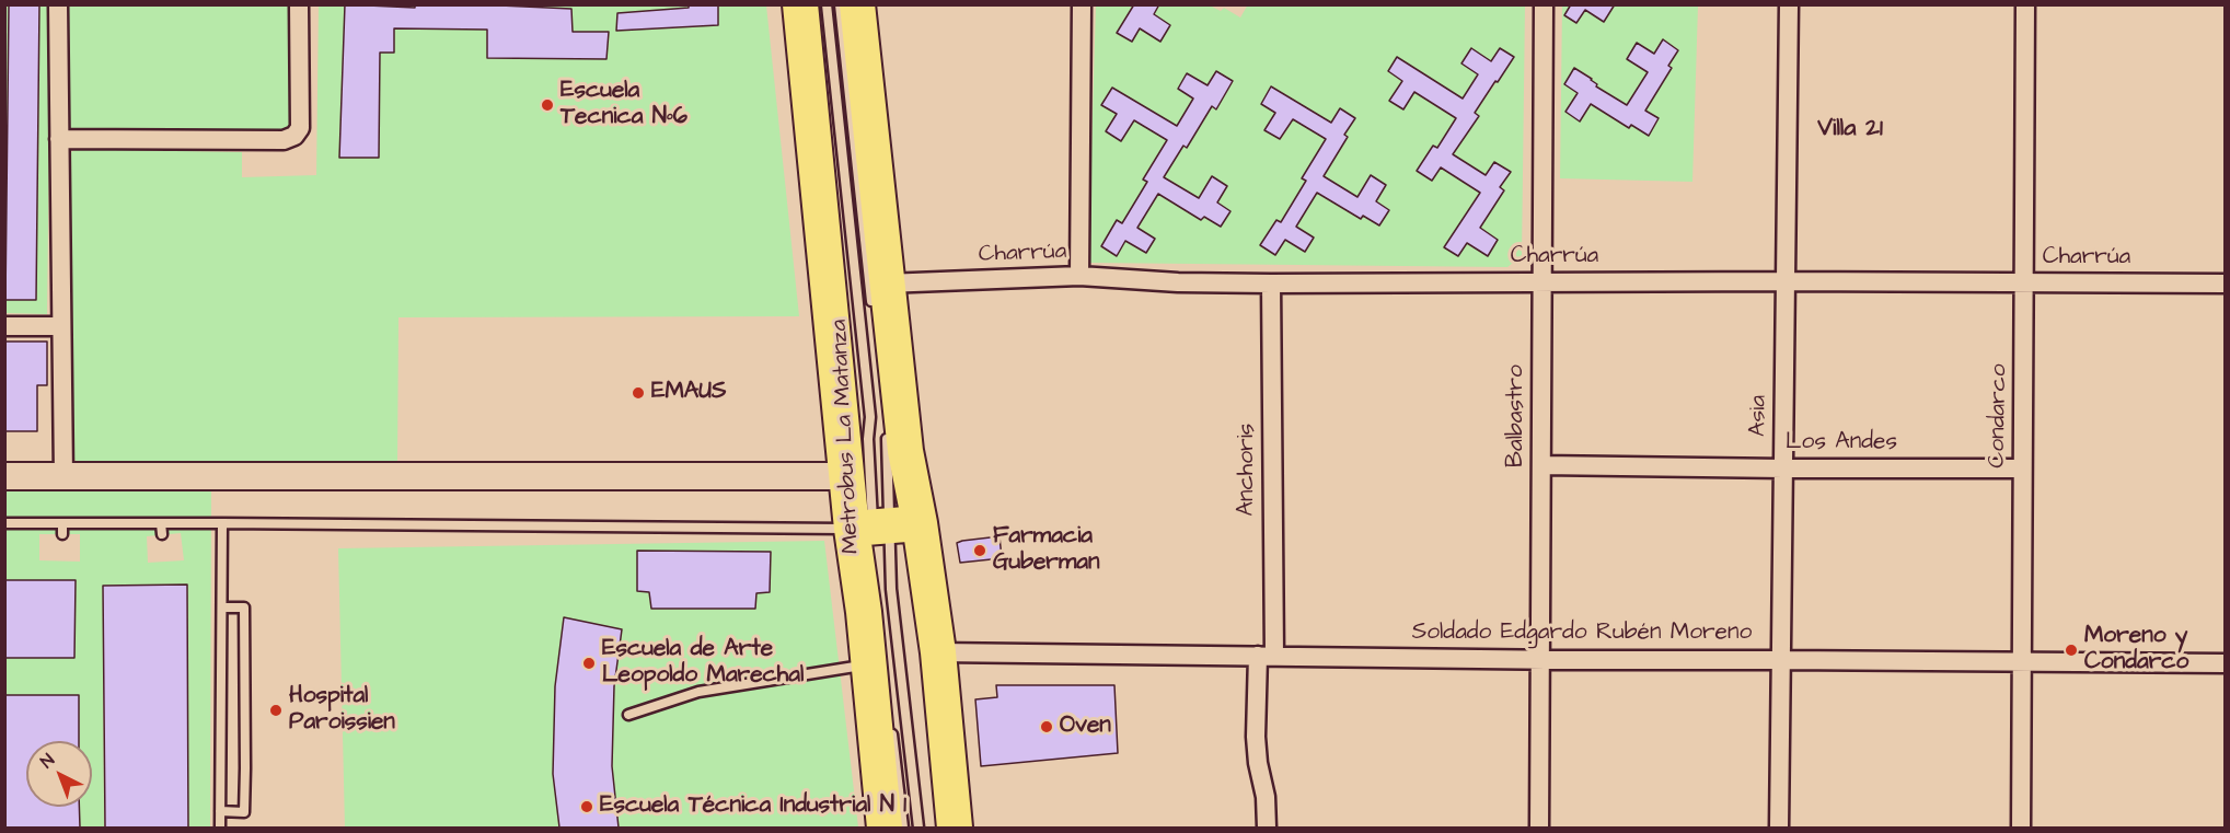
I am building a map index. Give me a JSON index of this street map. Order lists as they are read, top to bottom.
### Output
{
  "streets": {
    "street": [
      "Charrúa",
      "Balbastro",
      "Asia",
      "Condarco",
      "Los Andes",
      "Anchoris",
      "Soldado Edgardo Rubén Moreno"
    ],
    "lane": ["Metrobus La Matanza"]
  },
  "crossings": [
    ["Charrúa", "Balbastro"],
    ["Charrúa", "Asia"],
    ["Charrúa", "Condarco"],
    ["Charrúa", "Anchoris"],
    ["Balbastro", "Los Andes"],
    ["Balbastro", "Soldado Edgardo Rubén Moreno"],
    ["Asia", "Los Andes"],
    ["Asia", "Soldado Edgardo Rubén Moreno"],
    ["Condarco", "Los Andes"],
    ["Condarco", "Soldado Edgardo Rubén Moreno"],
    ["Anchoris", "Soldado Edgardo Rubén Moreno"]
  ],
  "districts": ["Villa 21"],
  "places": [
    "Escuela Tecnica Nº6",
    "EMAUS",
    "Farmacia Guberman",
    "Moreno y Condarco",
    "Escuela de Arte Leopoldo Marechal",
    "Hospital Paroissien",
    "Oven",
    "Escuela Técnica Industrial N 1"
  ],
  "north": "top left"
}
